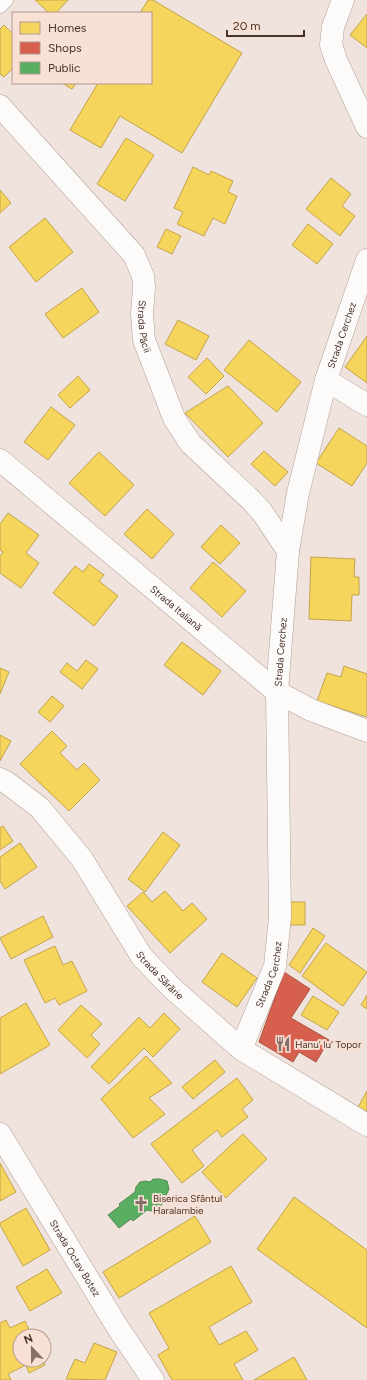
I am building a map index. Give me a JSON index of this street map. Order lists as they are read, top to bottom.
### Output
{
  "streets": {
    "street": [
      "Strada Păcii",
      "Strada Cerchez",
      "Strada Italiană",
      "Strada Sărărie",
      "Strada Octav Botez"
    ]
  },
  "crossings": [
    ["Strada Păcii", "Strada Cerchez"],
    ["Strada Cerchez", "Strada Italiană"],
    ["Strada Cerchez", "Strada Sărărie"]
  ],
  "places": {
    "restaurant": ["Hanu' lu' Topor"],
    "church": ["Biserica Sfântul Haralambie"]
  },
  "legend": ["Homes", "Shops", "Public"],
  "scale_bar": "20 m",
  "north": "top"
}
